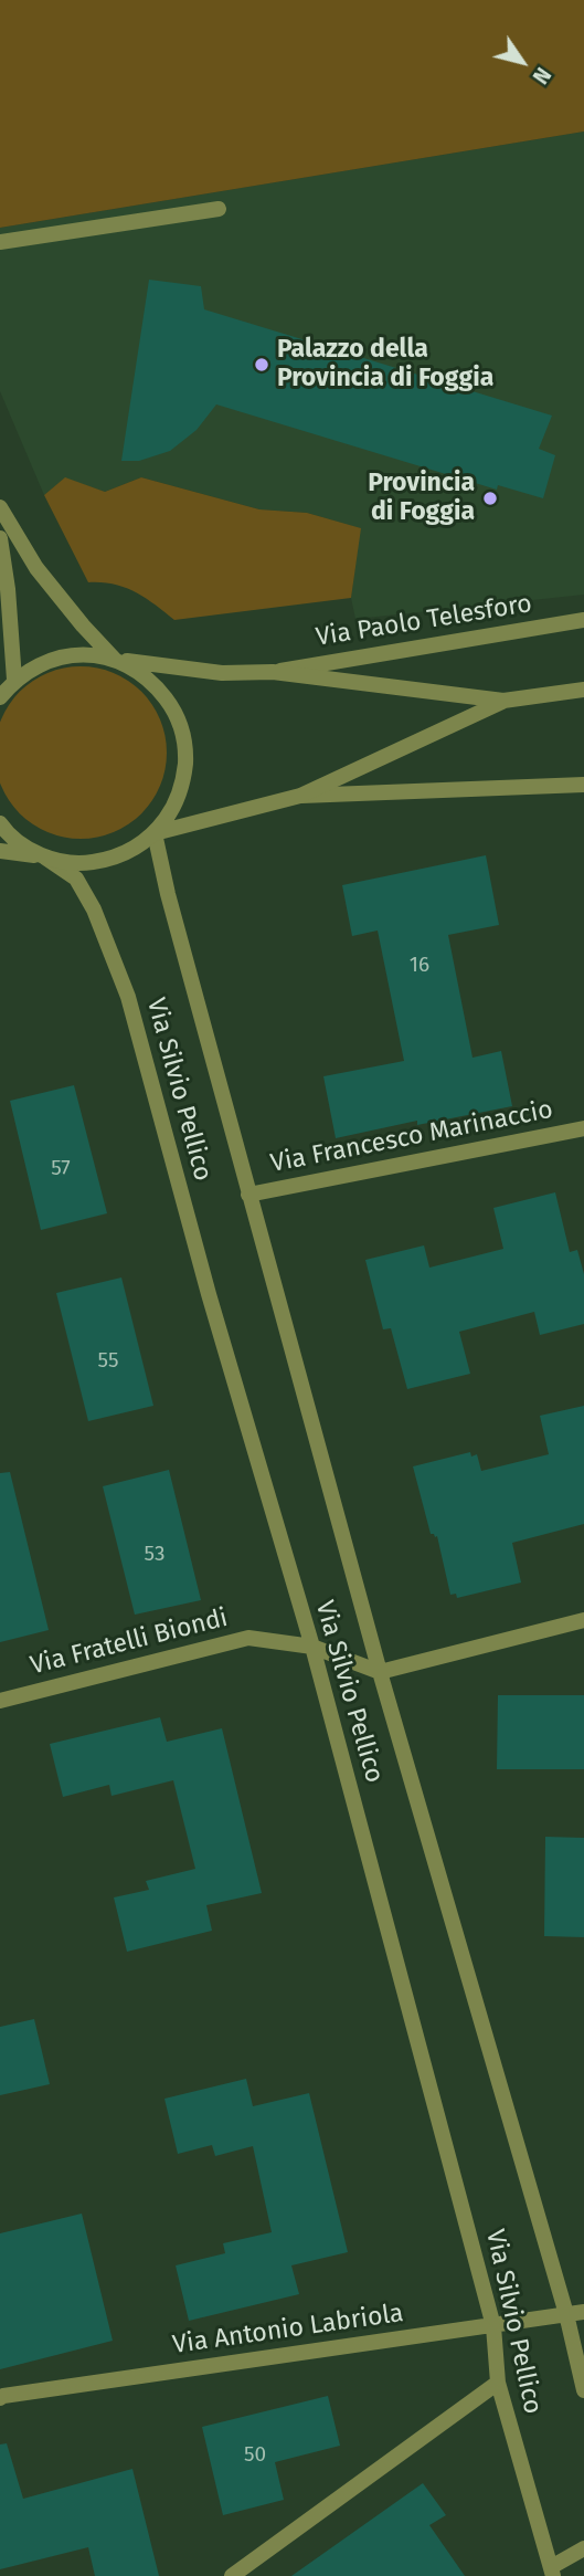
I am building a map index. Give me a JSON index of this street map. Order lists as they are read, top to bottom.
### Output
{
  "streets": {
    "street": [
      "Via Paolo Telesforo",
      "Via Silvio Pellico",
      "Via Francesco Marinaccio",
      "Via Fratelli Biondi",
      "Via Antonio Labriola"
    ]
  },
  "crossings": [
    ["Via Paolo Telesforo", "Via Silvio Pellico"],
    ["Via Silvio Pellico", "Via Francesco Marinaccio"],
    ["Via Silvio Pellico", "Via Fratelli Biondi"],
    ["Via Silvio Pellico", "Via Antonio Labriola"]
  ],
  "places": ["Palazzo della Provincia di Foggia", "Provincia di Foggia"],
  "house_numbers": [
    "16",
    "57",
    "55",
    "53",
    "50"
  ],
  "north": "bottom right"
}
